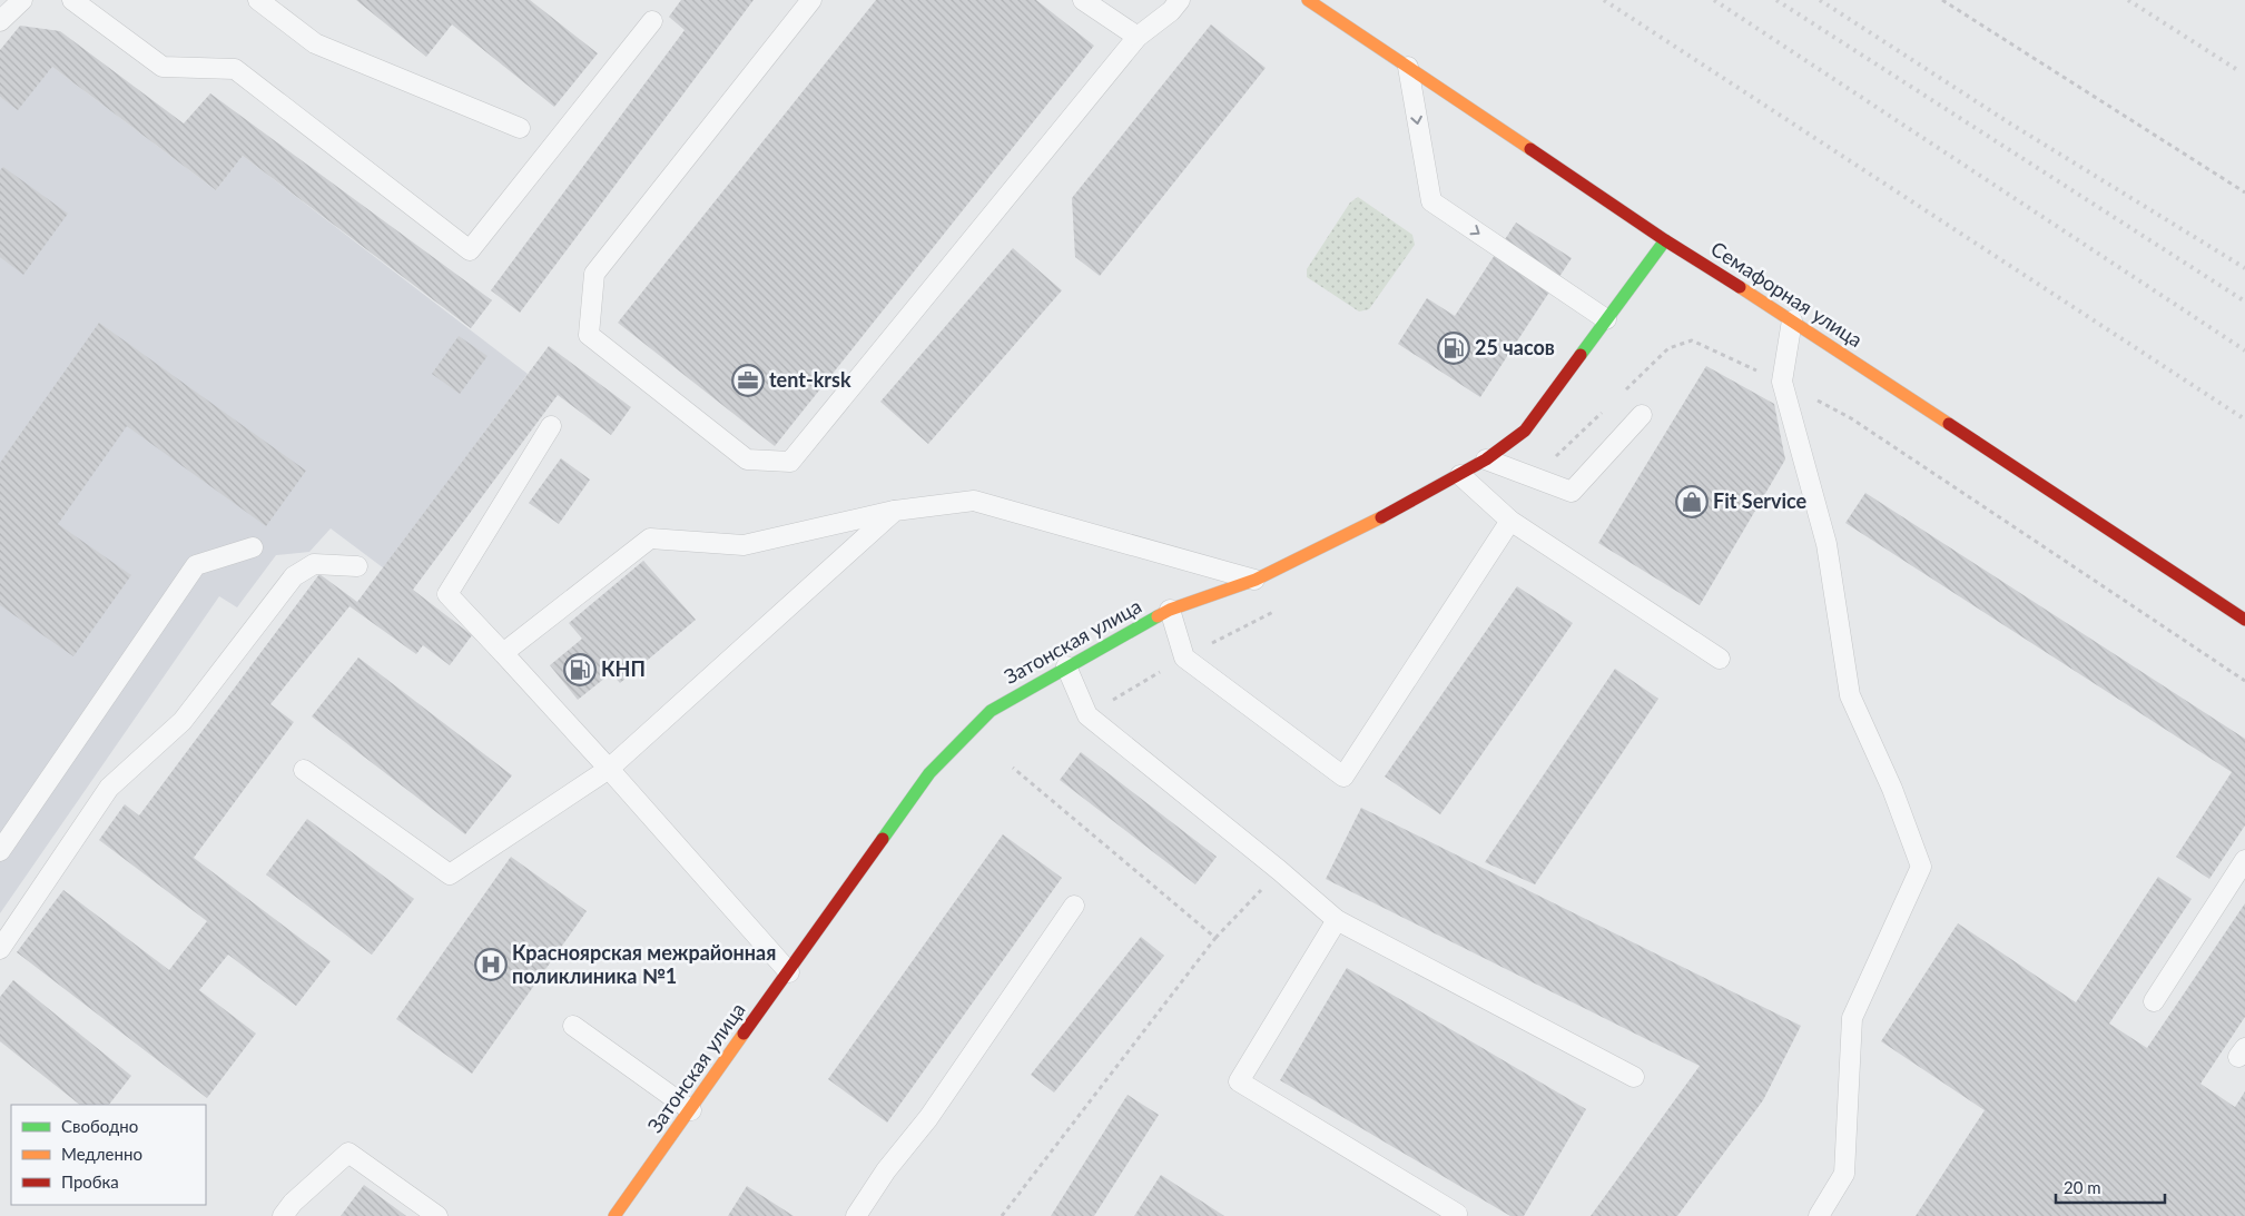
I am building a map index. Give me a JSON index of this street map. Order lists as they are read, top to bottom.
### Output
{
  "streets": {
    "main road": ["Семафорная улица", "Затонская улица"]
  },
  "crossings": [
    ["Семафорная улица", "Затонская улица"]
  ],
  "places": {
    "fuel station": ["25 часов", "КНП"],
    "office": ["tent-krsk"],
    "shop": ["Fit Service"],
    "hospital": ["Красноярская межрайонная поликлиника №1"]
  },
  "legend": ["Свободно", "Медленно", "Пробка"],
  "scale_bar": "20 m"
}
